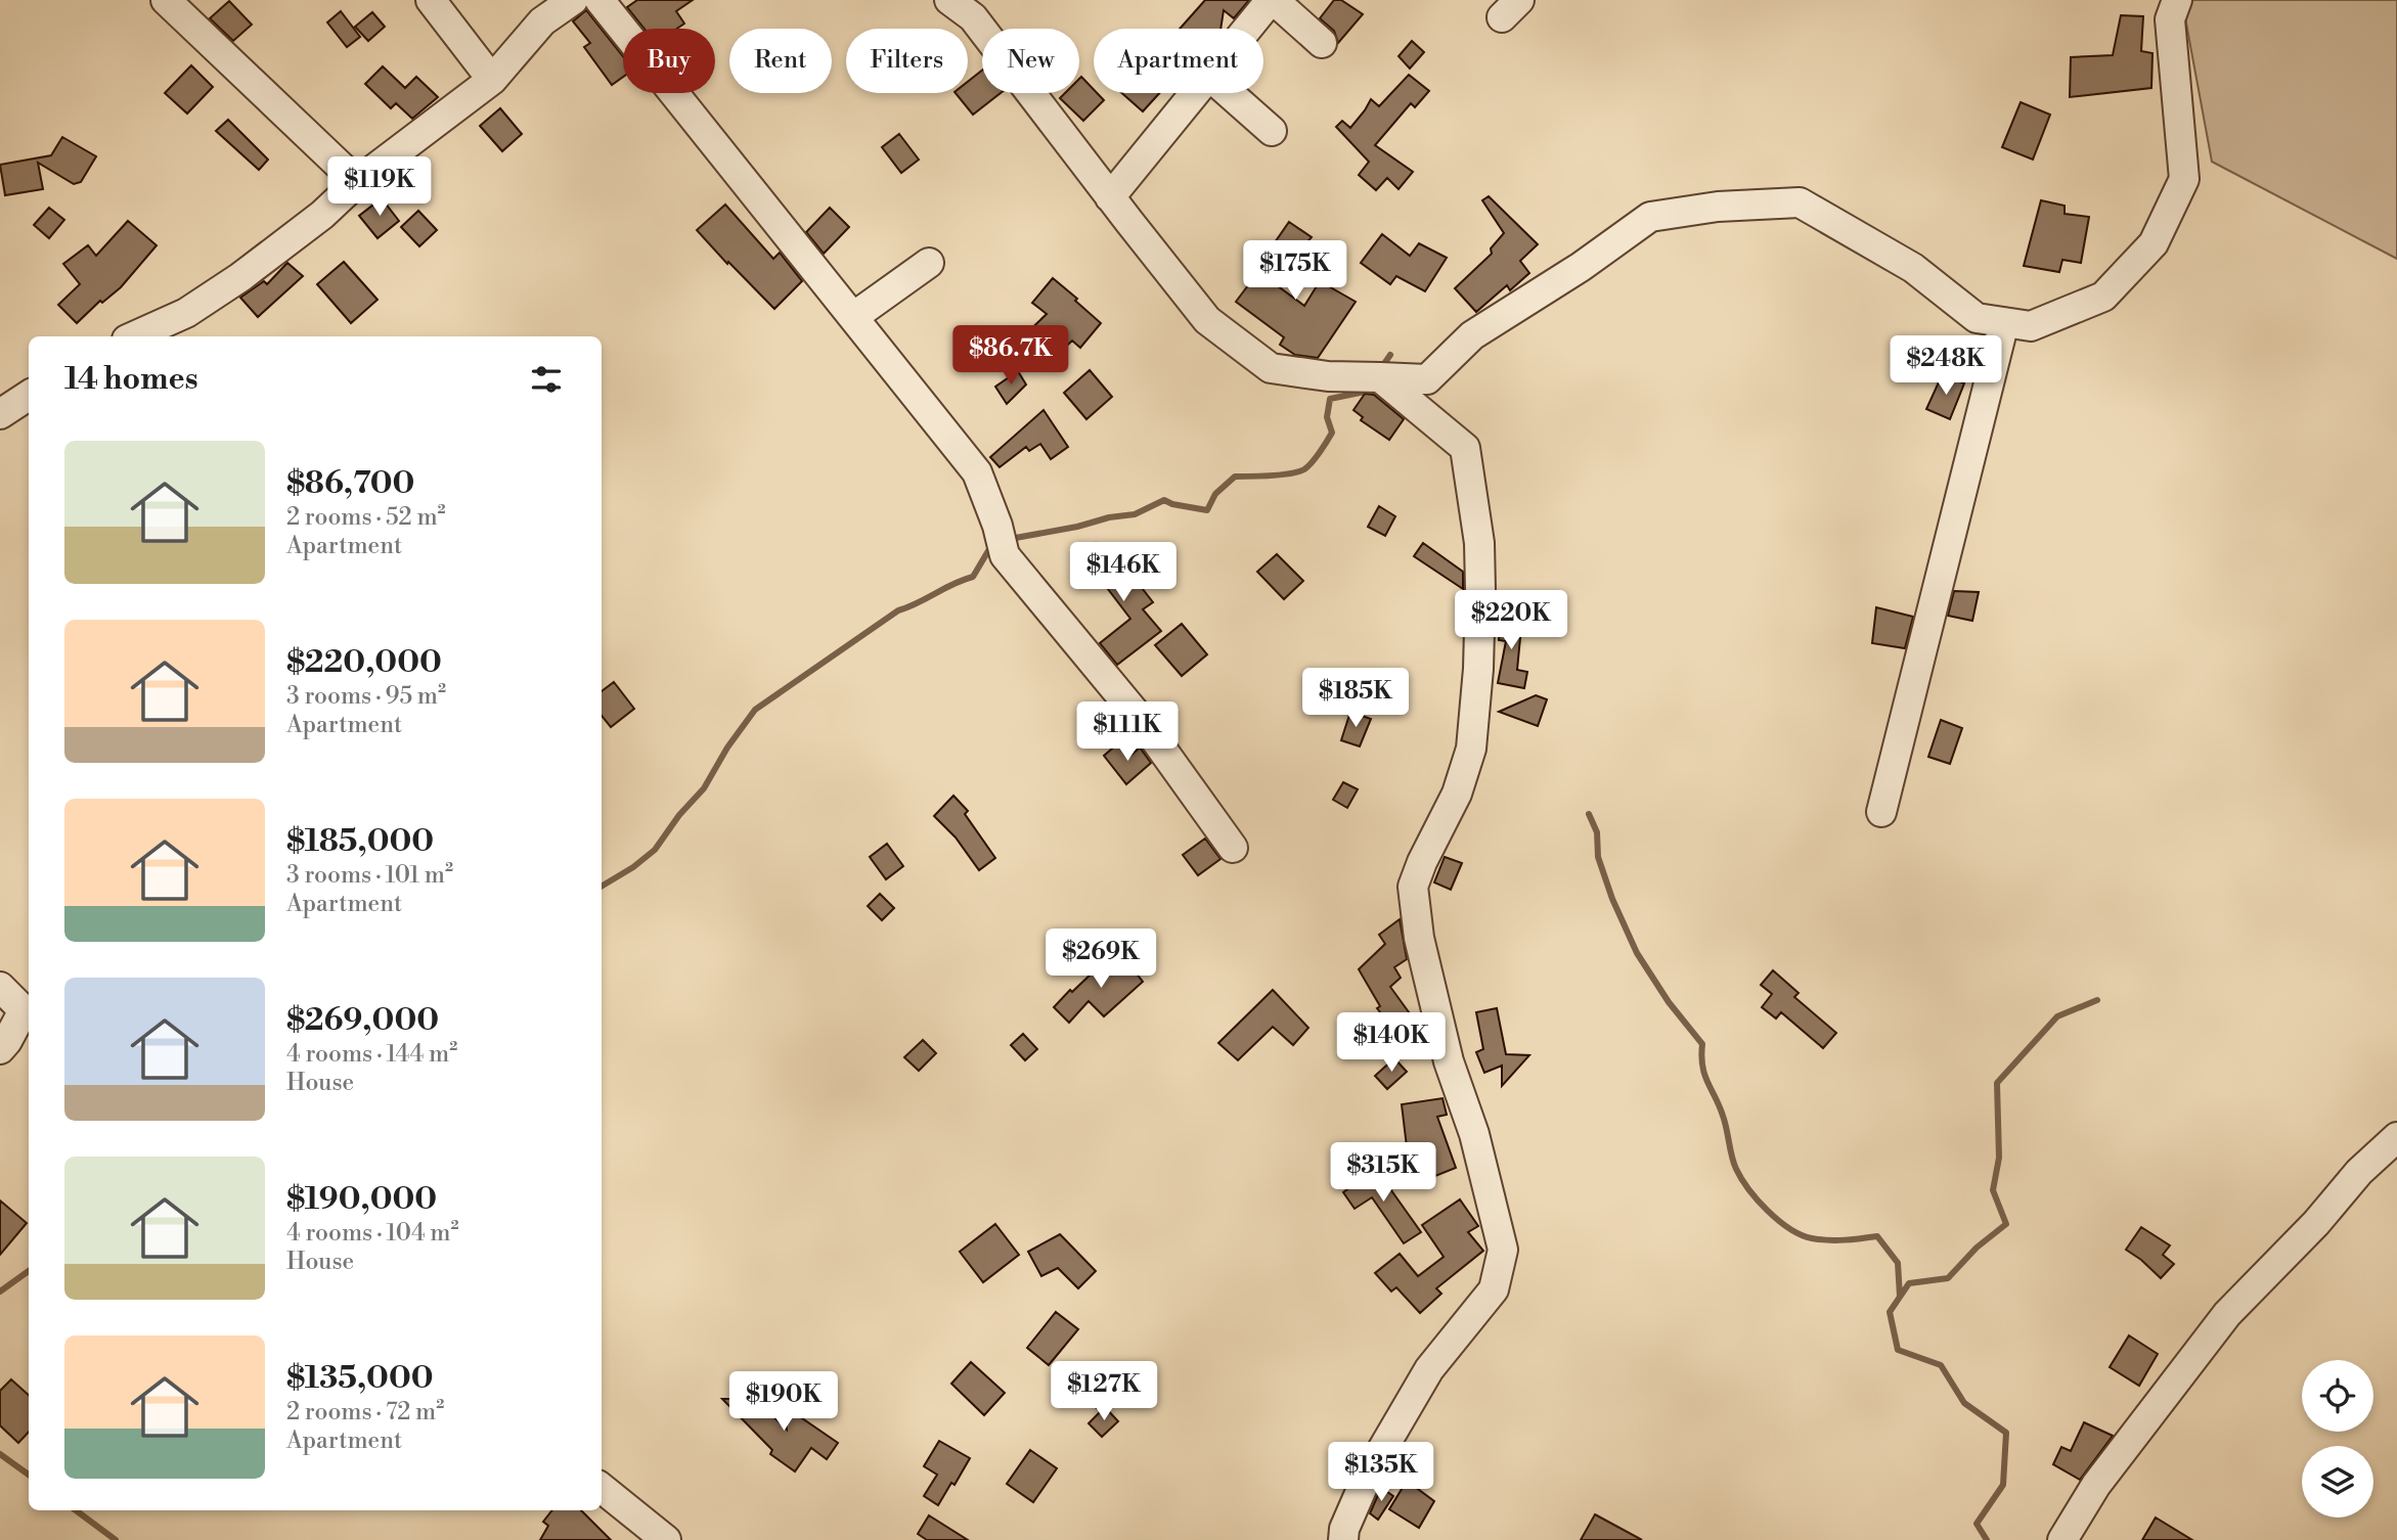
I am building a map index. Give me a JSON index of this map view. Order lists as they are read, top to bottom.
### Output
{
  "page": {
    "chip": [
      "Buy",
      "Rent",
      "Filters",
      "New",
      "Apartment"
    ],
    "price": [
      "$119K",
      "$175K",
      "$86.7K",
      "$248K",
      "$146K",
      "$220K",
      "$185K",
      "$111K",
      "$269K",
      "$140K",
      "$315K",
      "$127K",
      "$190K",
      "$135K"
    ],
    "heading": "14 homes",
    "list": [
      {
        "name": "$86,700",
        "note": "2 rooms · 52 m² · Apartment"
      },
      {
        "name": "$220,000",
        "note": "3 rooms · 95 m² · Apartment"
      },
      {
        "name": "$185,000",
        "note": "3 rooms · 101 m² · Apartment"
      },
      {
        "name": "$269,000",
        "note": "4 rooms · 144 m² · House"
      },
      {
        "name": "$190,000",
        "note": "4 rooms · 104 m² · House"
      },
      {
        "name": "$135,000",
        "note": "2 rooms · 72 m² · Apartment"
      }
    ]
  }
}
